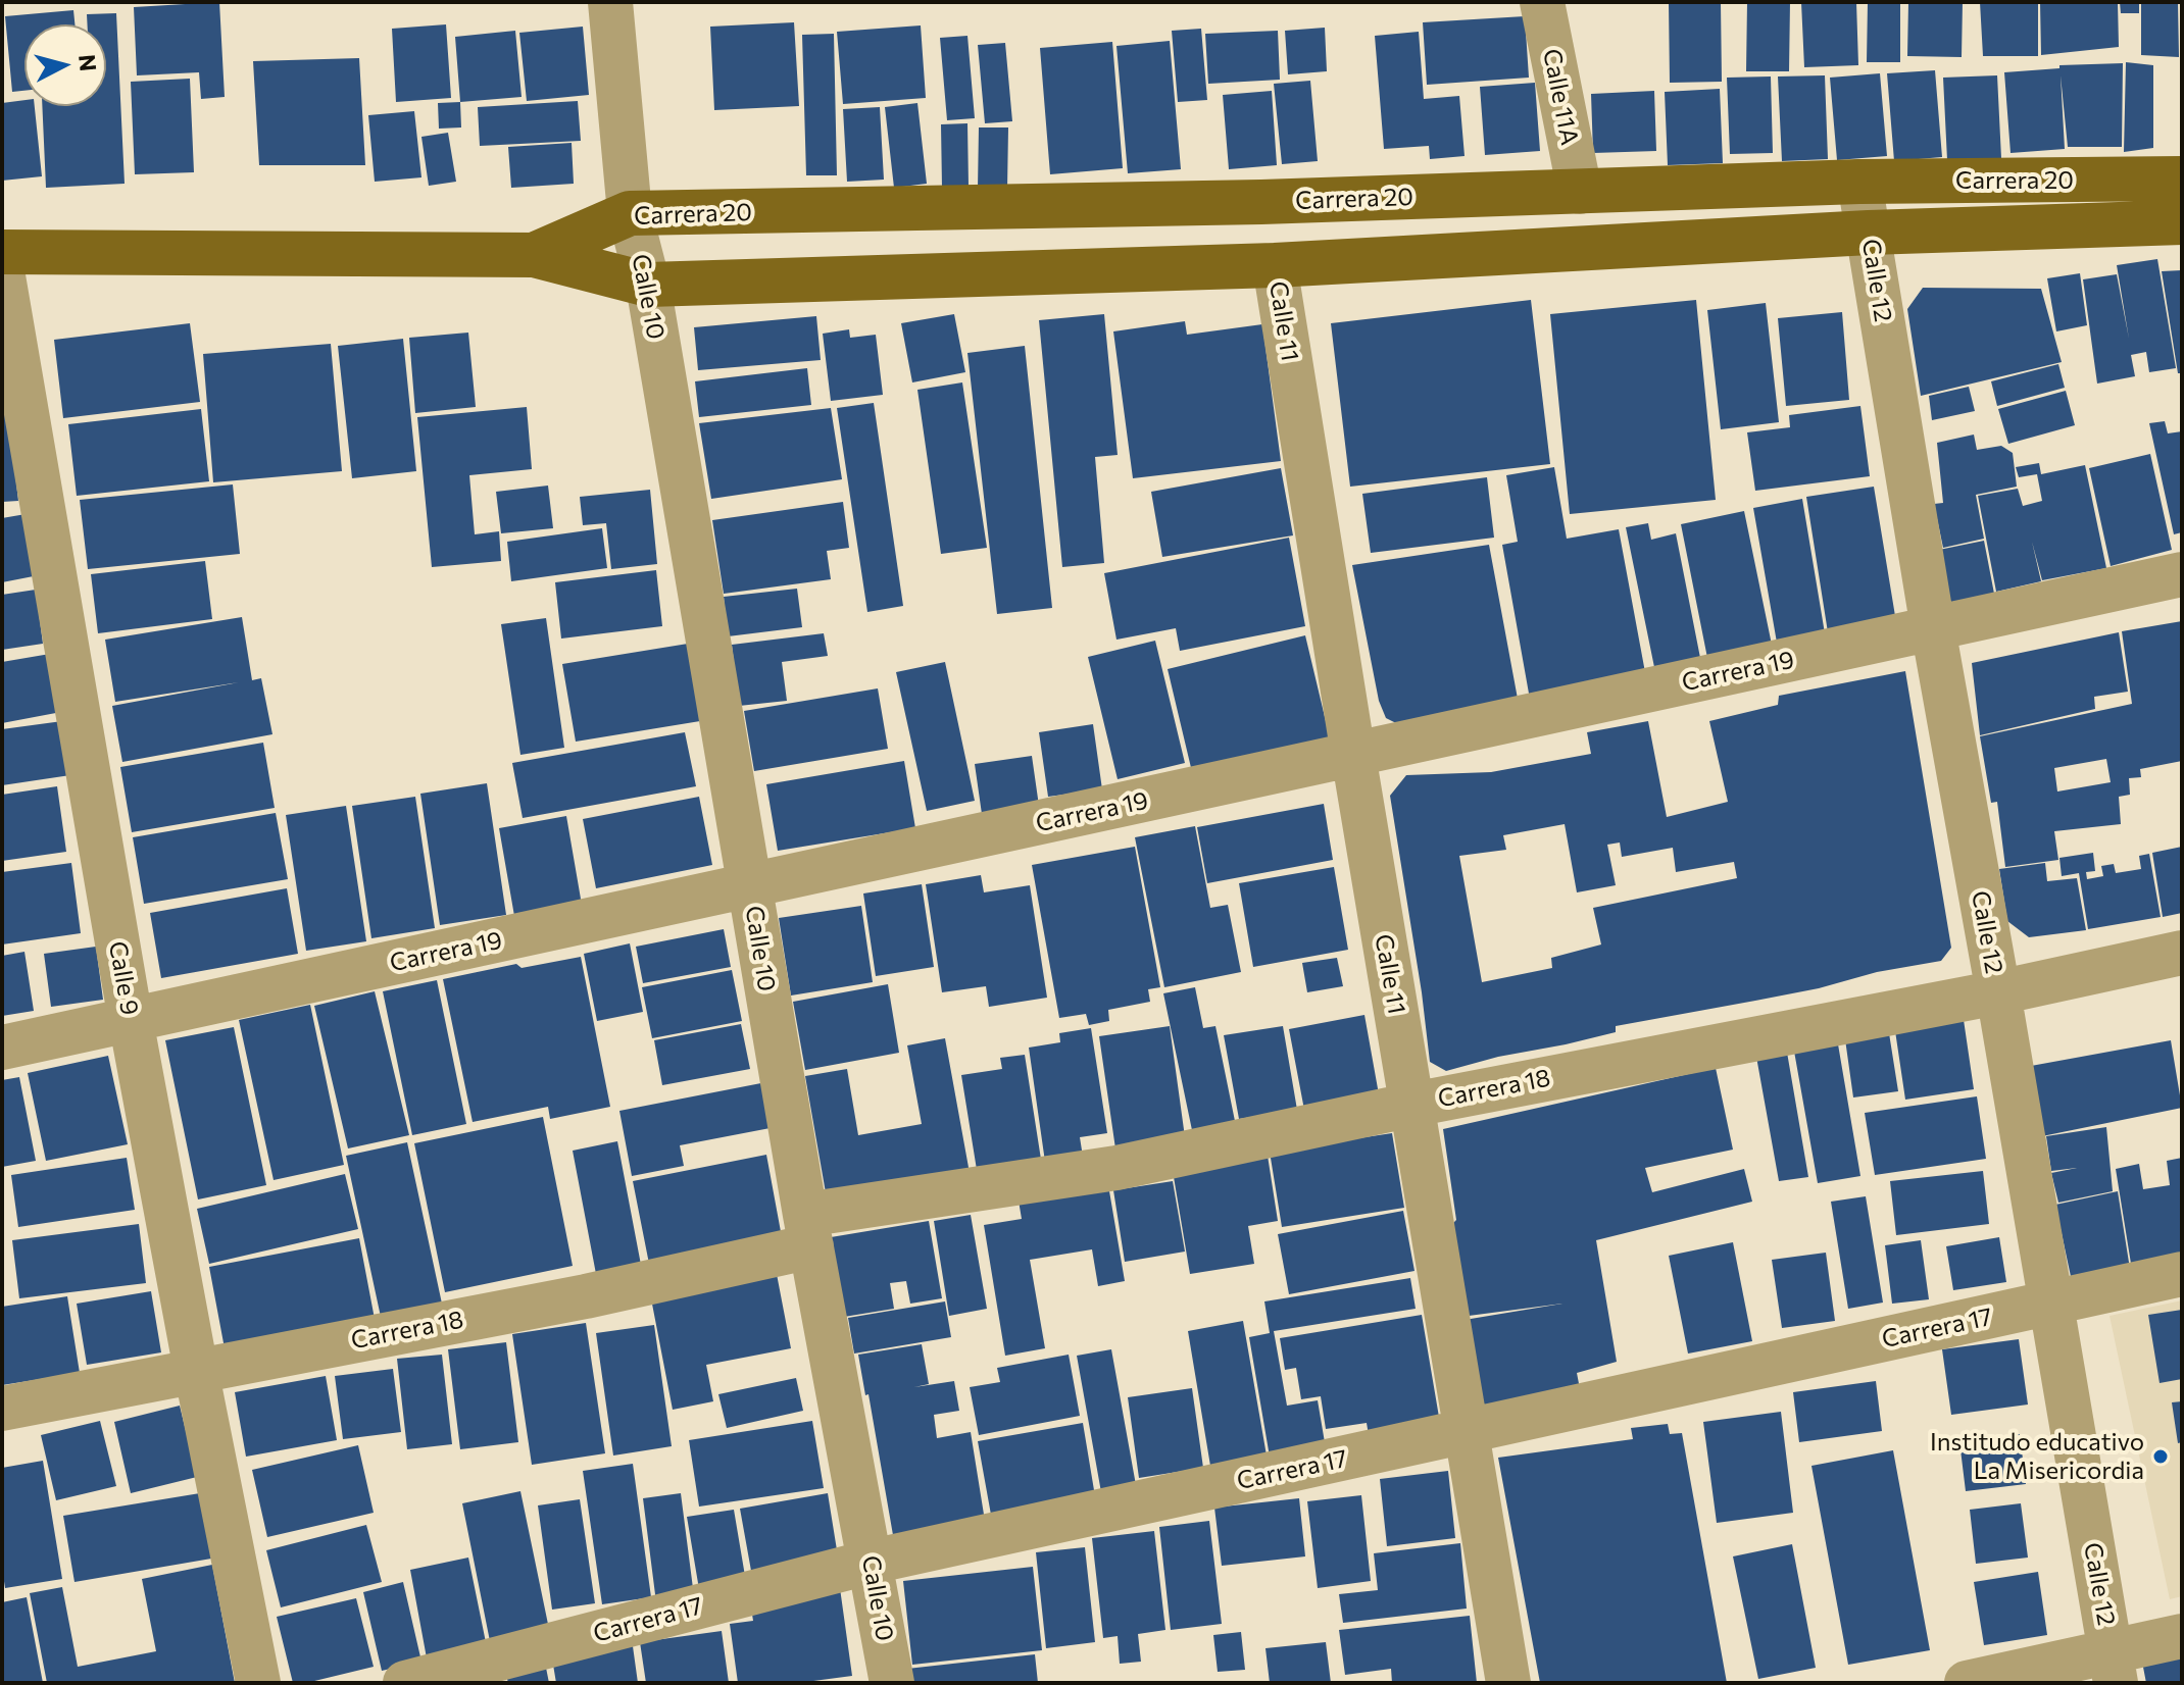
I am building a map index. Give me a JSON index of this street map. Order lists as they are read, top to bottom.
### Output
{
  "streets": {
    "main road": ["Carrera 20"],
    "street": [
      "Calle 11A",
      "Calle 12",
      "Calle 10",
      "Calle 11",
      "Carrera 19",
      "Calle 9",
      "Carrera 18",
      "Carrera 17"
    ]
  },
  "crossings": [
    ["Calle 11A", "Carrera 20"],
    ["Carrera 20", "Calle 12"],
    ["Carrera 20", "Calle 10"],
    ["Carrera 20", "Calle 11"],
    ["Calle 12", "Carrera 19"],
    ["Calle 12", "Carrera 18"],
    ["Calle 12", "Carrera 17"],
    ["Calle 10", "Carrera 19"],
    ["Calle 10", "Carrera 18"],
    ["Calle 10", "Carrera 17"],
    ["Calle 11", "Carrera 19"],
    ["Calle 11", "Carrera 18"],
    ["Calle 11", "Carrera 17"],
    ["Carrera 19", "Calle 9"],
    ["Calle 9", "Carrera 18"]
  ],
  "places": ["Institudo educativo La Misericordia"],
  "north": "right"
}
